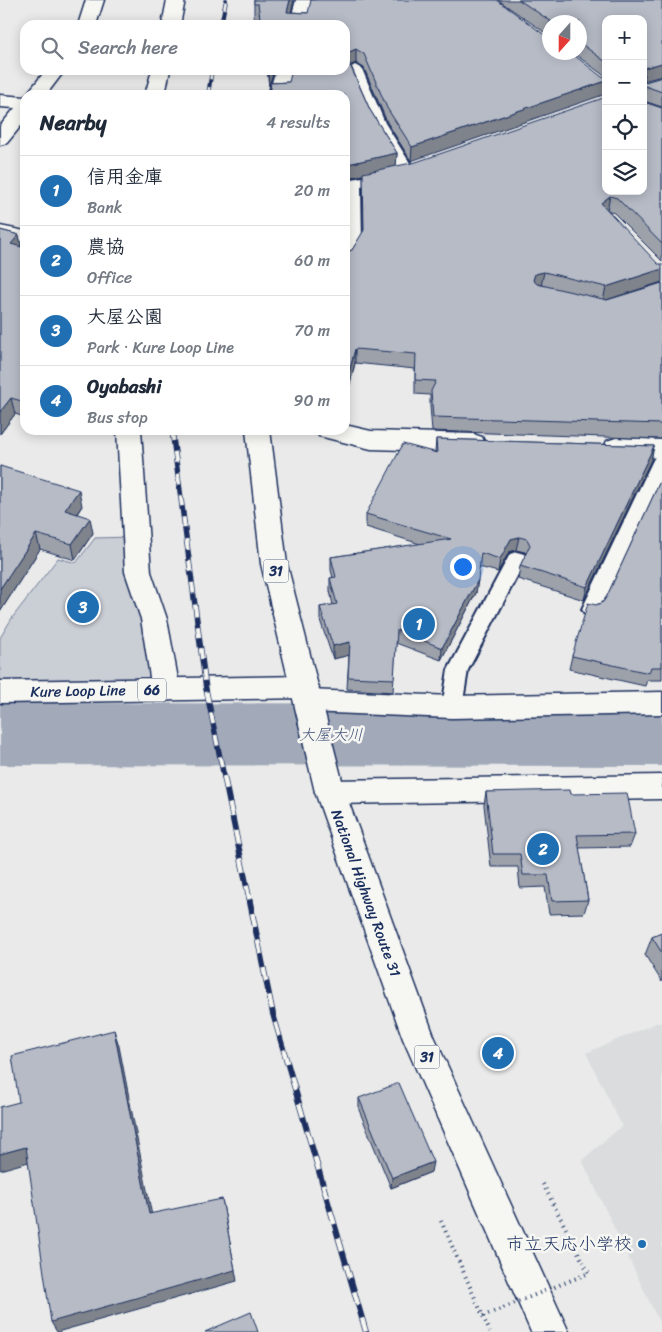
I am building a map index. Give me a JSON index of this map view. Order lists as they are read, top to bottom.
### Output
{
  "streets": {
    "main road": [
      "31",
      "66",
      "Kure Loop Line",
      "National Highway Route 31"
    ]
  },
  "crossings": [
    ["Kure Loop Line", "National Highway Route 31"]
  ],
  "water": ["大屋大川"],
  "places": ["市立天応小学校"],
  "north": "bottom",
  "page": {
    "map_buttons": ["+", "−"],
    "search": "Search here",
    "heading": ["Nearby", "4 results"],
    "list": [
      {
        "mark": "1",
        "name": "信用金庫",
        "note": "Bank",
        "value": "20 m"
      },
      {
        "mark": "2",
        "name": "農協",
        "note": "Office",
        "value": "60 m"
      },
      {
        "mark": "3",
        "name": "大屋公園",
        "note": "Park · Kure Loop Line",
        "value": "70 m"
      },
      {
        "mark": "4",
        "name": "Oyabashi",
        "note": "Bus stop",
        "value": "90 m"
      }
    ],
    "pins": [
      "3",
      "1",
      "2",
      "4"
    ]
  }
}
